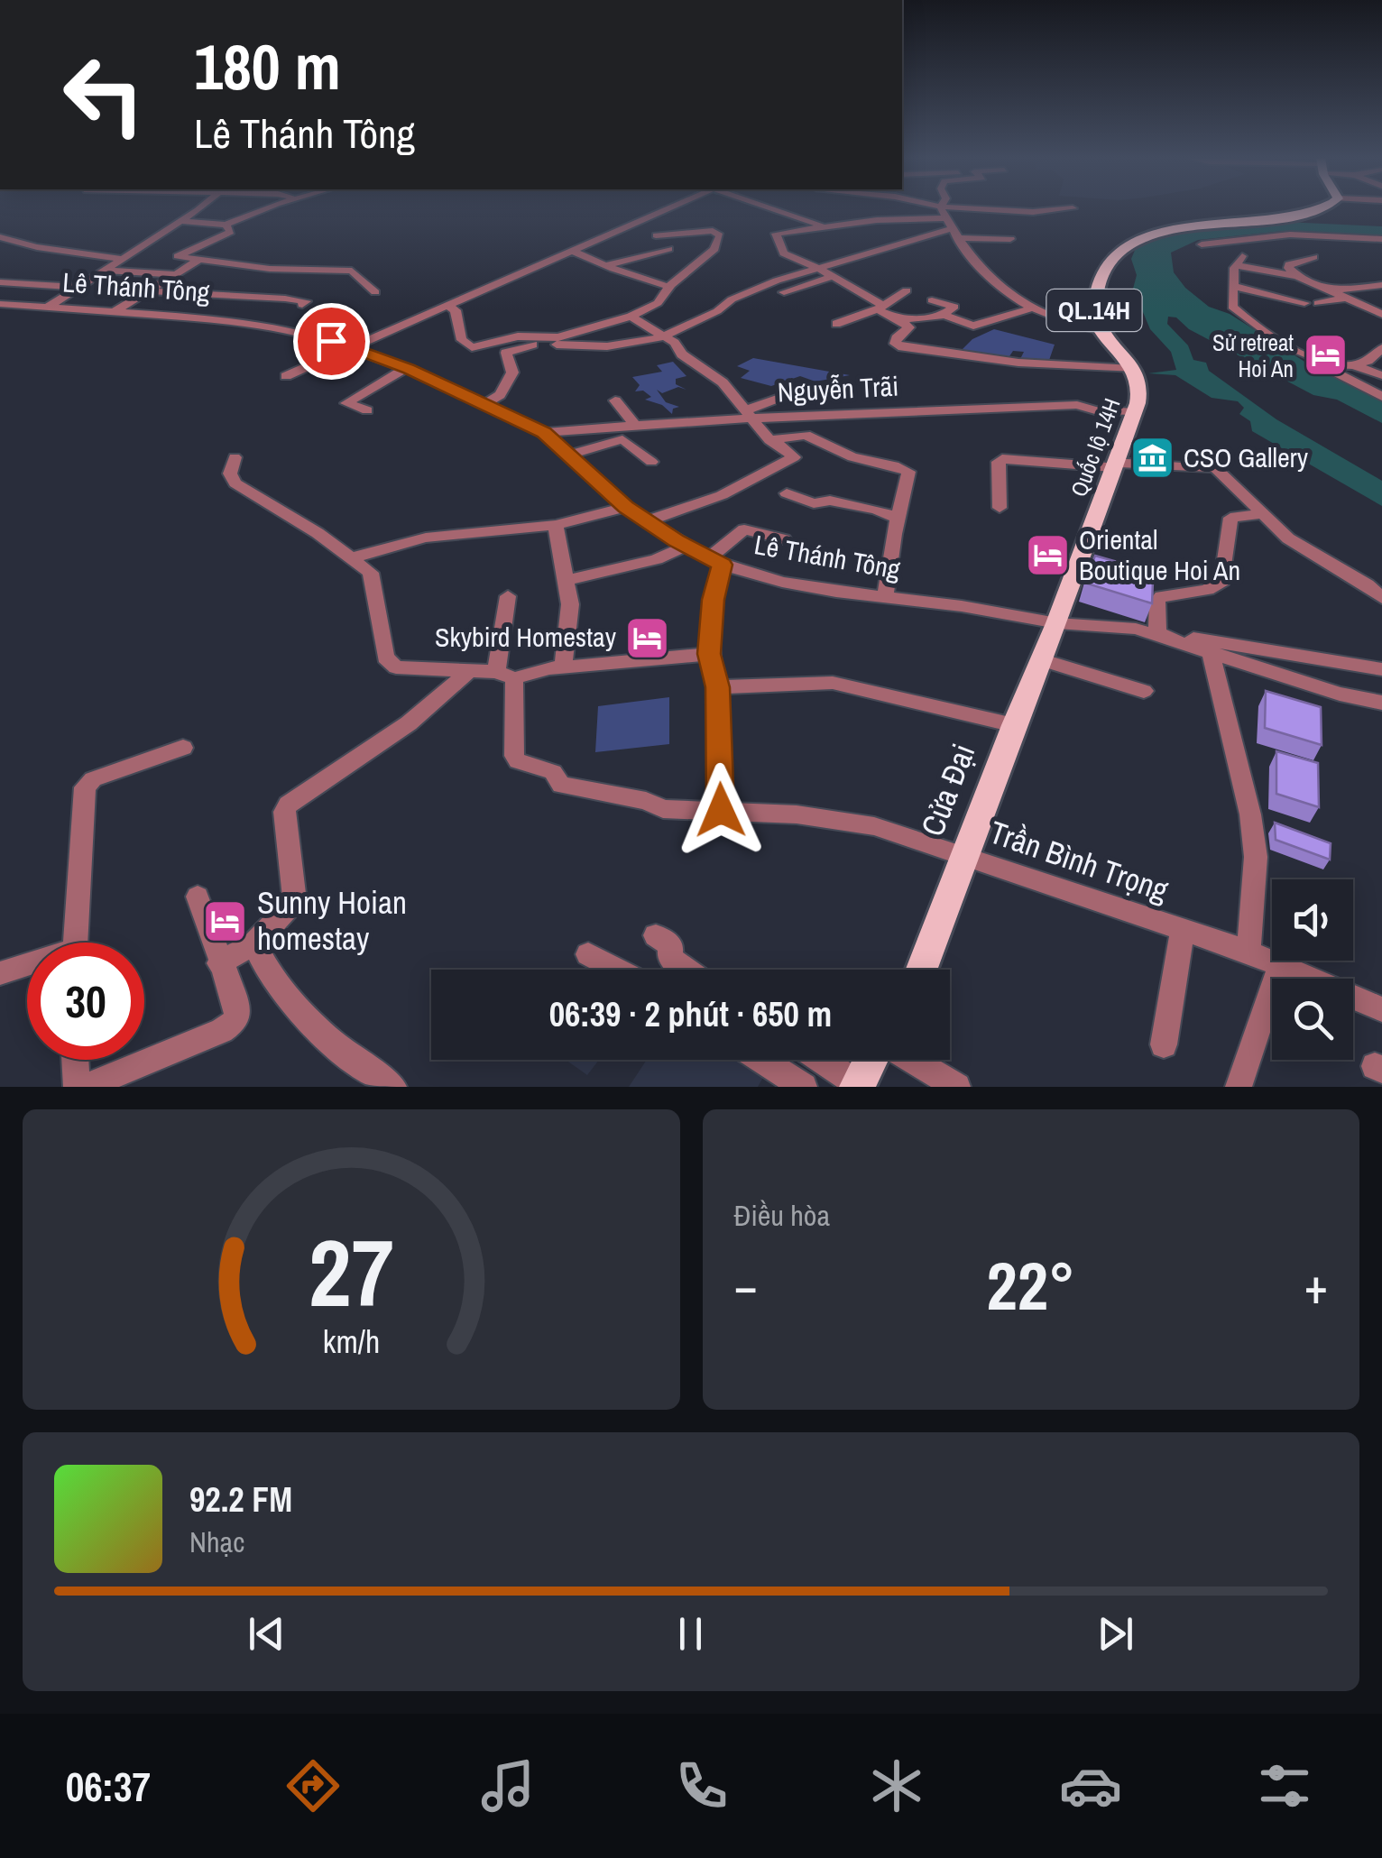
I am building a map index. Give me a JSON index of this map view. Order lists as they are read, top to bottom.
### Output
{
  "streets": {
    "main road": ["QL.14H", "Quốc lộ 14H", "Cửa Đại"],
    "street": ["Lê Thánh Tông", "Nguyễn Trãi", "Trần Bình Trọng"]
  },
  "crossings": [
    ["Lê Thánh Tông", "Nguyễn Trãi"],
    ["Lê Thánh Tông", "Quốc lộ 14H"],
    ["Lê Thánh Tông", "Cửa Đại"],
    ["QL.14H", "Quốc lộ 14H"],
    ["Nguyễn Trãi", "Quốc lộ 14H"],
    ["Quốc lộ 14H", "Cửa Đại"],
    ["Cửa Đại", "Trần Bình Trọng"]
  ],
  "places": {
    "hotel": [
      "Sử retreat Hoi An",
      "Oriental Boutique Hoi An",
      "Skybird Homestay",
      "Sunny Hoian homestay"
    ],
    "museum": ["CSO Gallery"]
  },
  "page": {
    "turn": ["180 m", "Lê Thánh Tông"],
    "limit": "30",
    "trip": "06:39 · 2 phút · 650 m",
    "tile": "Điều hòa",
    "heat": ["−", "22°", "+"],
    "song": ["92.2 FM", "Nhạc"],
    "tabs": "06:37",
    "gauge": ["27", "km/h"]
  }
}
